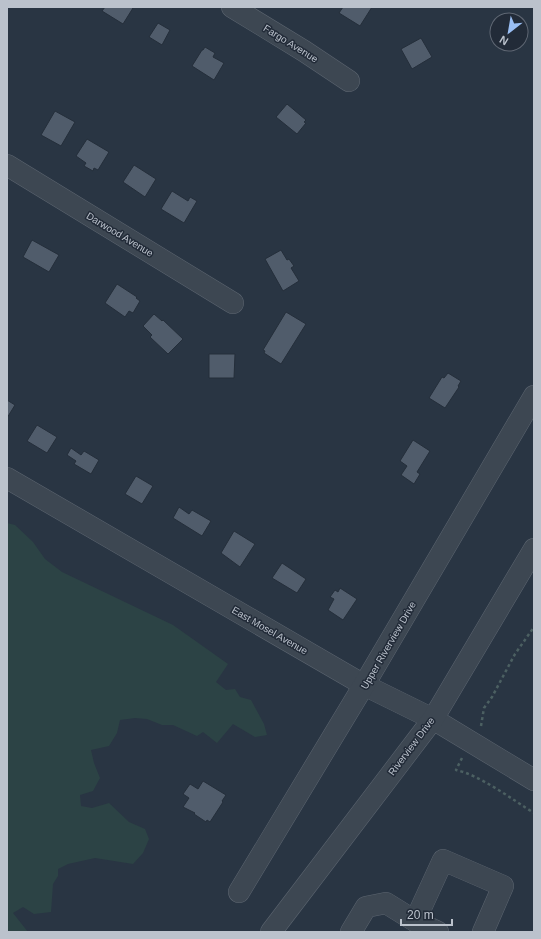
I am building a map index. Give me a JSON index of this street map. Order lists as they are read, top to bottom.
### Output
{
  "streets": {
    "street": [
      "Fargo Avenue",
      "Darwood Avenue",
      "East Mosel Avenue",
      "Upper Riverview Drive",
      "Riverview Drive"
    ]
  },
  "crossings": [
    ["East Mosel Avenue", "Upper Riverview Drive"],
    ["East Mosel Avenue", "Riverview Drive"]
  ],
  "scale_bar": "20 m",
  "north": "bottom left"
}
